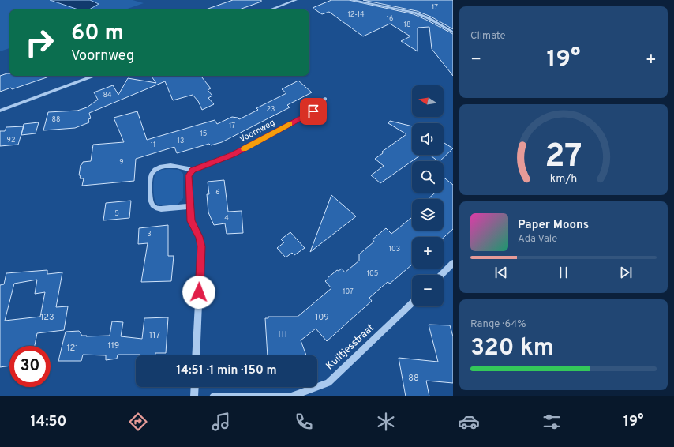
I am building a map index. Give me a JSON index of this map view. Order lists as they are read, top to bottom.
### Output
{
  "streets": {
    "street": ["Voornweg", "Kuiltjesstraat"]
  },
  "house_numbers": [
    "17",
    "12-14",
    "16",
    "18",
    "84",
    "23",
    "88",
    "17",
    "15",
    "92",
    "13",
    "11",
    "9",
    "6",
    "5",
    "4",
    "3",
    "103",
    "105",
    "107",
    "123",
    "109",
    "111",
    "117",
    "119",
    "121",
    "88"
  ],
  "north": "left",
  "page": {
    "tile": [
      "Climate",
      ["Range · 64%", "320 km"]
    ],
    "turn": ["60 m", "Voornweg"],
    "heat": ["−", "19°", "+"],
    "map_buttons": ["+", "−"],
    "song": ["Paper Moons", "Ada Vale"],
    "limit": "30",
    "trip": "14:51 · 1 min · 150 m",
    "tabs": ["14:50", "19°"],
    "gauge": ["27", "km/h"]
  }
}
